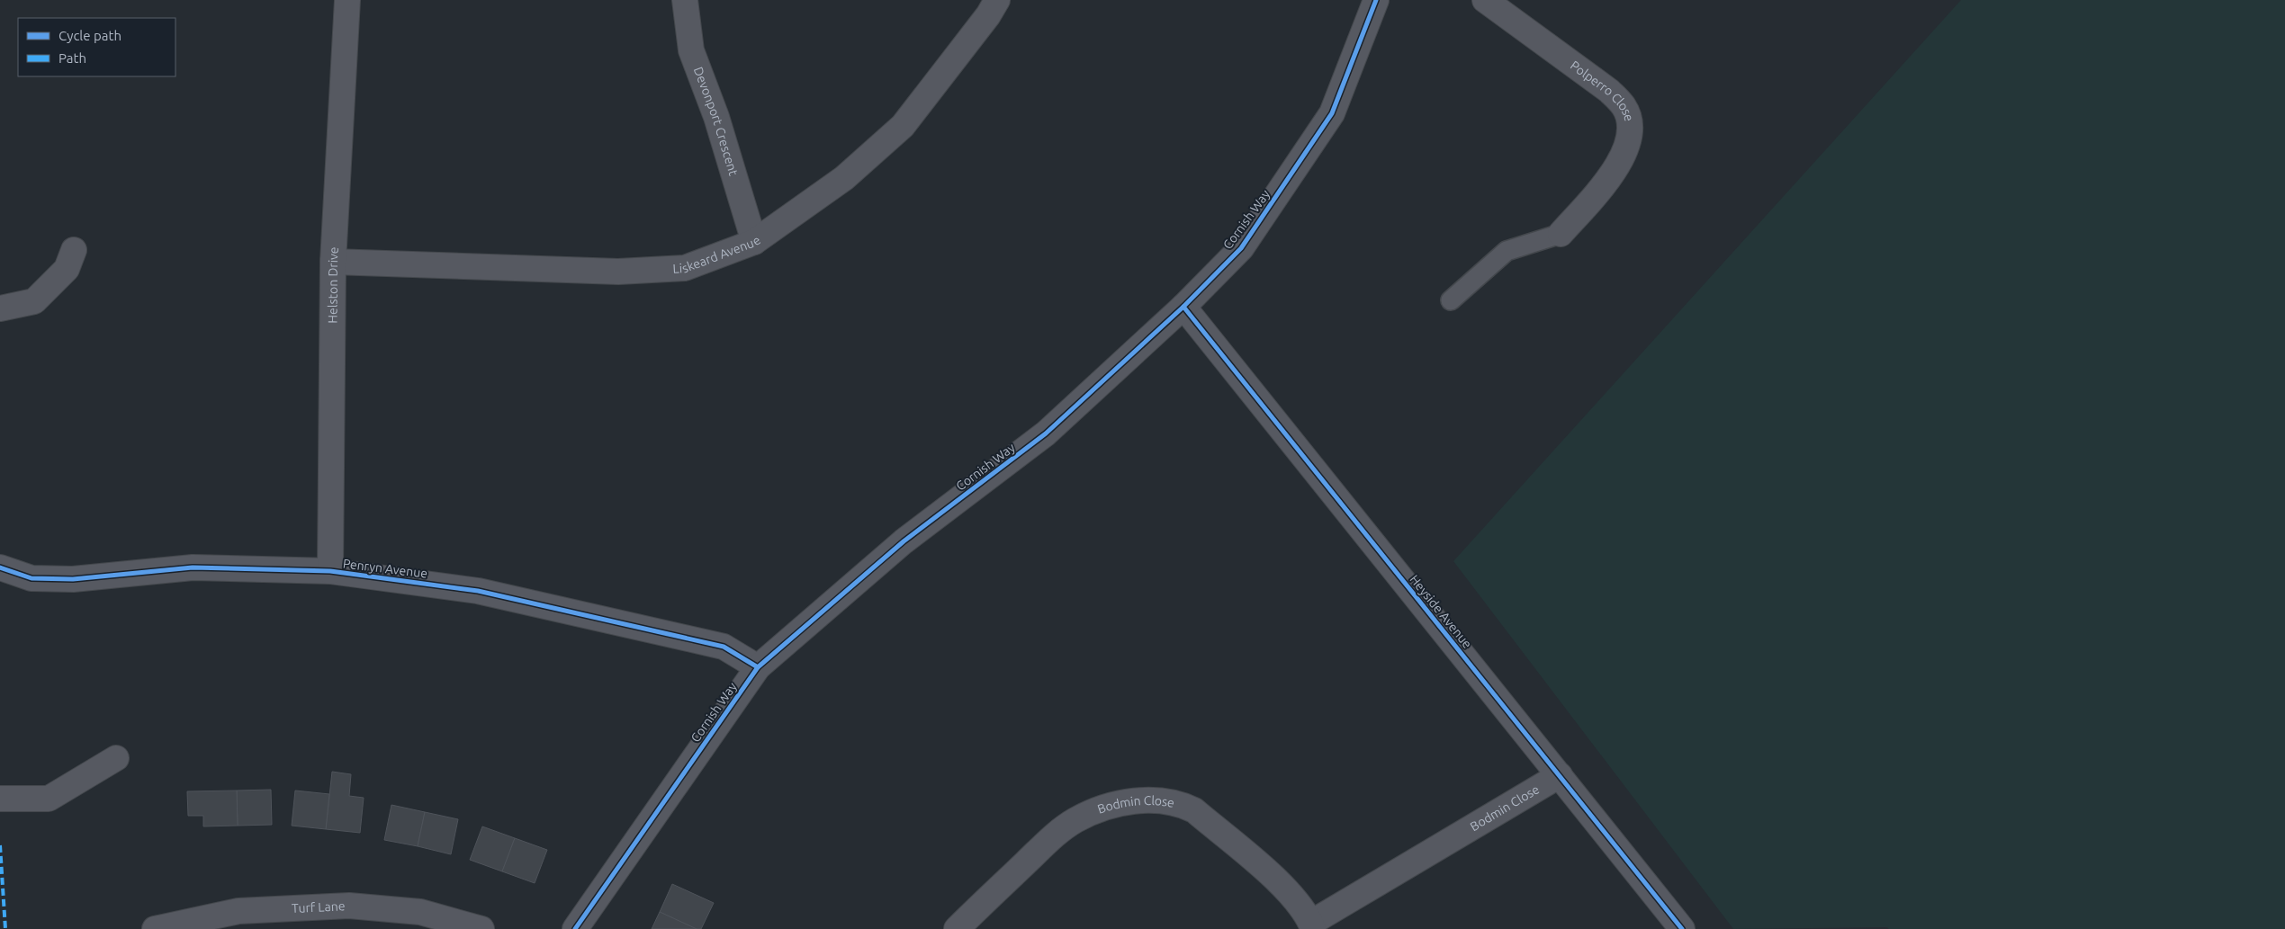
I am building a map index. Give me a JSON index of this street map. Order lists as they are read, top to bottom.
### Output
{
  "streets": {
    "street": [
      "Polperro Close",
      "Devonport Crescent",
      "Cornish Way",
      "Liskeard Avenue",
      "Helston Drive",
      "Penryn Avenue",
      "Heyside Avenue",
      "Bodmin Close",
      "Turf Lane"
    ]
  },
  "crossings": [
    ["Devonport Crescent", "Liskeard Avenue"],
    ["Cornish Way", "Penryn Avenue"],
    ["Cornish Way", "Heyside Avenue"],
    ["Liskeard Avenue", "Helston Drive"],
    ["Helston Drive", "Penryn Avenue"],
    ["Heyside Avenue", "Bodmin Close"]
  ],
  "legend": ["Cycle path", "Path"]
}
